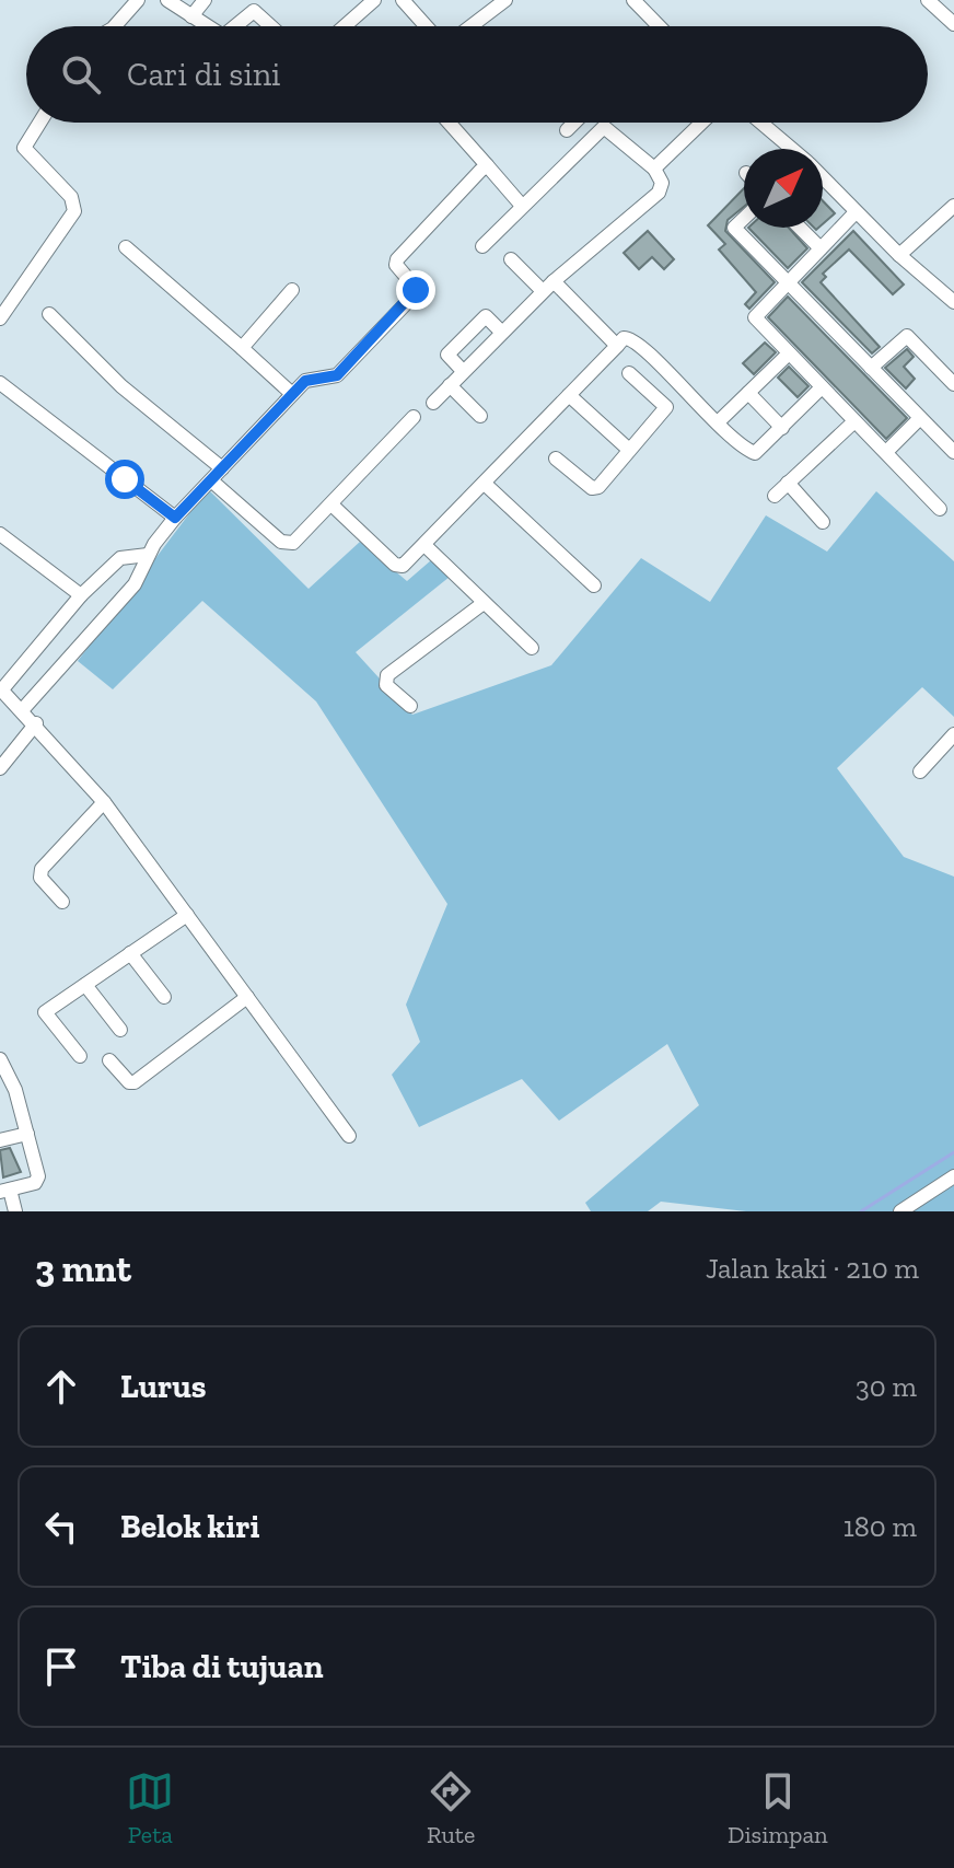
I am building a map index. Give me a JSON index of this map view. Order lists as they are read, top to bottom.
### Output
{
  "north": "top right",
  "page": {
    "search": "Cari di sini",
    "heading": ["3 mnt", "Jalan kaki · 210 m"],
    "list": [
      ["Lurus", "30 m"],
      ["Belok kiri", "180 m"],
      "Tiba di tujuan"
    ],
    "nav": ["Peta", "Rute", "Disimpan"]
  }
}
